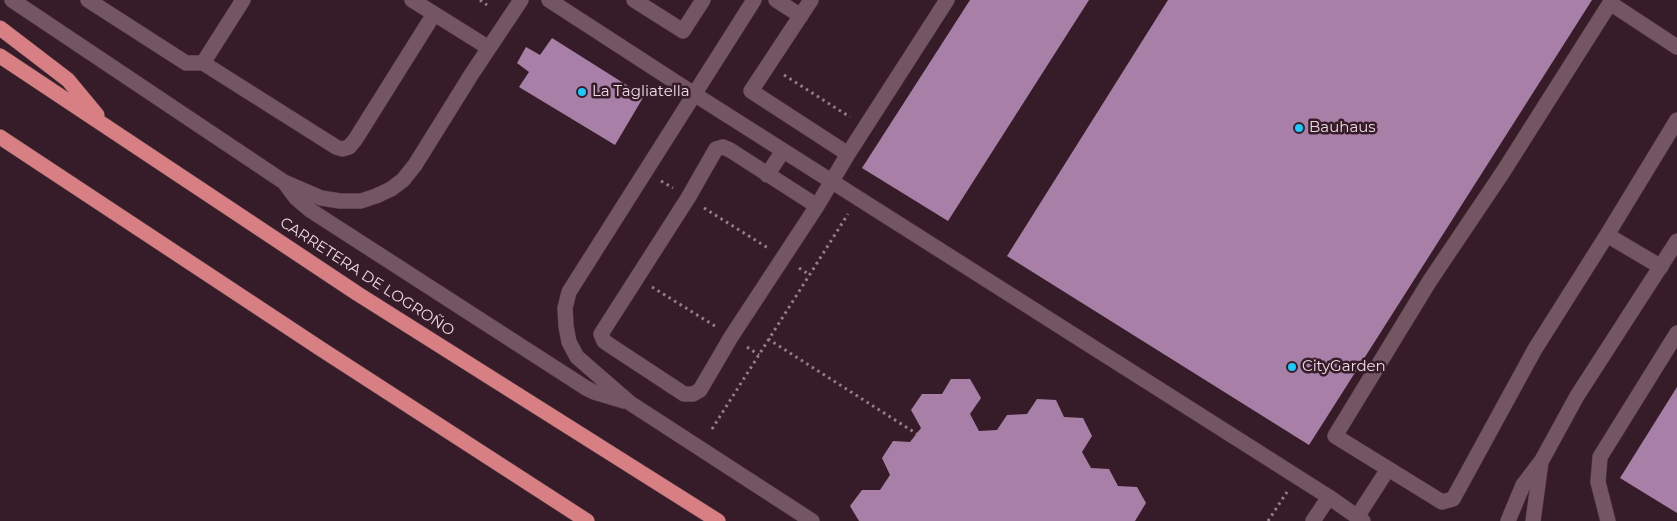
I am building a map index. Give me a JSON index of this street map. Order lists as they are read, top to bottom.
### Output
{
  "streets": {
    "highway": ["CARRETERA DE LOGROÑO"]
  },
  "places": ["La Tagliatella", "Bauhaus", "CityGarden"]
}
